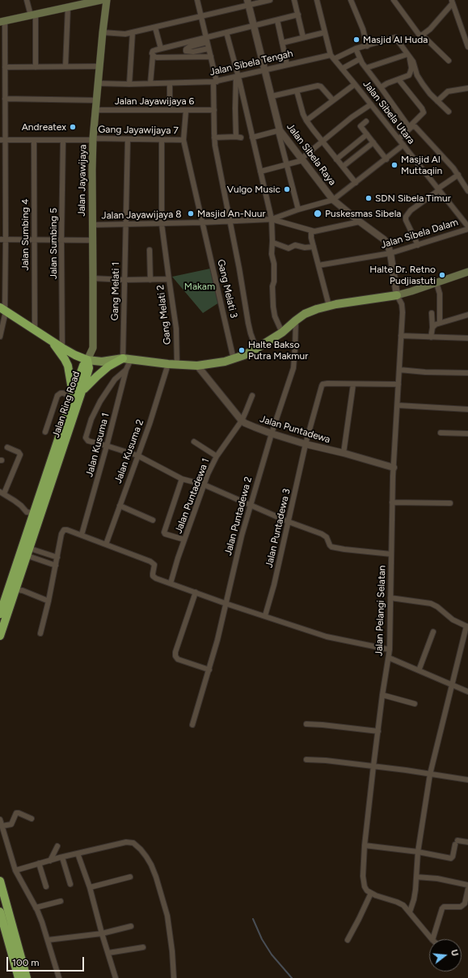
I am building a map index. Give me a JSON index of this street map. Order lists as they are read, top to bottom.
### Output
{
  "streets": {
    "highway": ["Jalan Ring Road"],
    "main road": ["Jalan Jayawijaya"],
    "street": [
      "Jalan Sibela Tengah",
      "Jalan Jayawijaya 6",
      "Jalan Sibela Utara",
      "Gang Jayawijaya 7",
      "Jalan Sibela Raya",
      "Jalan Jayawijaya 8",
      "Jalan Sibela Dalam",
      "Jalan Sumbing 4",
      "Jalan Sumbing 5",
      "Gang Melati 3",
      "Gang Melati 1",
      "Gang Melati 2",
      "Jalan Puntadewa",
      "Jalan Kusuma 1",
      "Jalan Kusuma 2",
      "Jalan Puntadewa 1",
      "Jalan Puntadewa 2",
      "Jalan Puntadewa 3",
      "Jalan Pelangi Selatan"
    ]
  },
  "crossings": [
    ["Jalan Sibela Tengah", "Jalan Sibela Utara"],
    ["Jalan Sibela Tengah", "Jalan Sibela Raya"],
    ["Jalan Sibela Tengah", "Jalan Jayawijaya"],
    ["Jalan Jayawijaya 6", "Jalan Jayawijaya"],
    ["Jalan Jayawijaya 6", "Gang Melati 3"],
    ["Jalan Sibela Utara", "Jalan Sibela Dalam"],
    ["Gang Jayawijaya 7", "Jalan Jayawijaya"],
    ["Gang Jayawijaya 7", "Jalan Sumbing 4"],
    ["Gang Jayawijaya 7", "Jalan Sumbing 5"],
    ["Gang Jayawijaya 7", "Gang Melati 3"],
    ["Gang Jayawijaya 7", "Gang Melati 1"],
    ["Gang Jayawijaya 7", "Gang Melati 2"],
    ["Jalan Sibela Raya", "Jalan Sibela Dalam"],
    ["Jalan Sibela Raya", "Jalan Pelangi Selatan"],
    ["Jalan Jayawijaya", "Jalan Jayawijaya 8"],
    ["Jalan Jayawijaya", "Jalan Ring Road"],
    ["Jalan Jayawijaya 8", "Gang Melati 3"],
    ["Jalan Jayawijaya 8", "Gang Melati 1"],
    ["Jalan Jayawijaya 8", "Gang Melati 2"],
    ["Gang Melati 1", "Jalan Kusuma 1"],
    ["Jalan Puntadewa", "Jalan Puntadewa 1"],
    ["Jalan Puntadewa", "Jalan Puntadewa 2"],
    ["Jalan Puntadewa", "Jalan Puntadewa 3"],
    ["Jalan Puntadewa", "Jalan Pelangi Selatan"]
  ],
  "parks": ["Makam"],
  "places": [
    "Masjid Al Huda",
    "Andreatex",
    "Masjid Al Muttaqiin",
    "Vulgo Music",
    "SDN Sibela Timur",
    "Masjid An-Nuur",
    "Puskesmas Sibela",
    "Halte Dr. Retno Pudjiastuti",
    "Halte Bakso Putra Makmur"
  ],
  "scale_bar": "100 m",
  "north": "right"
}
